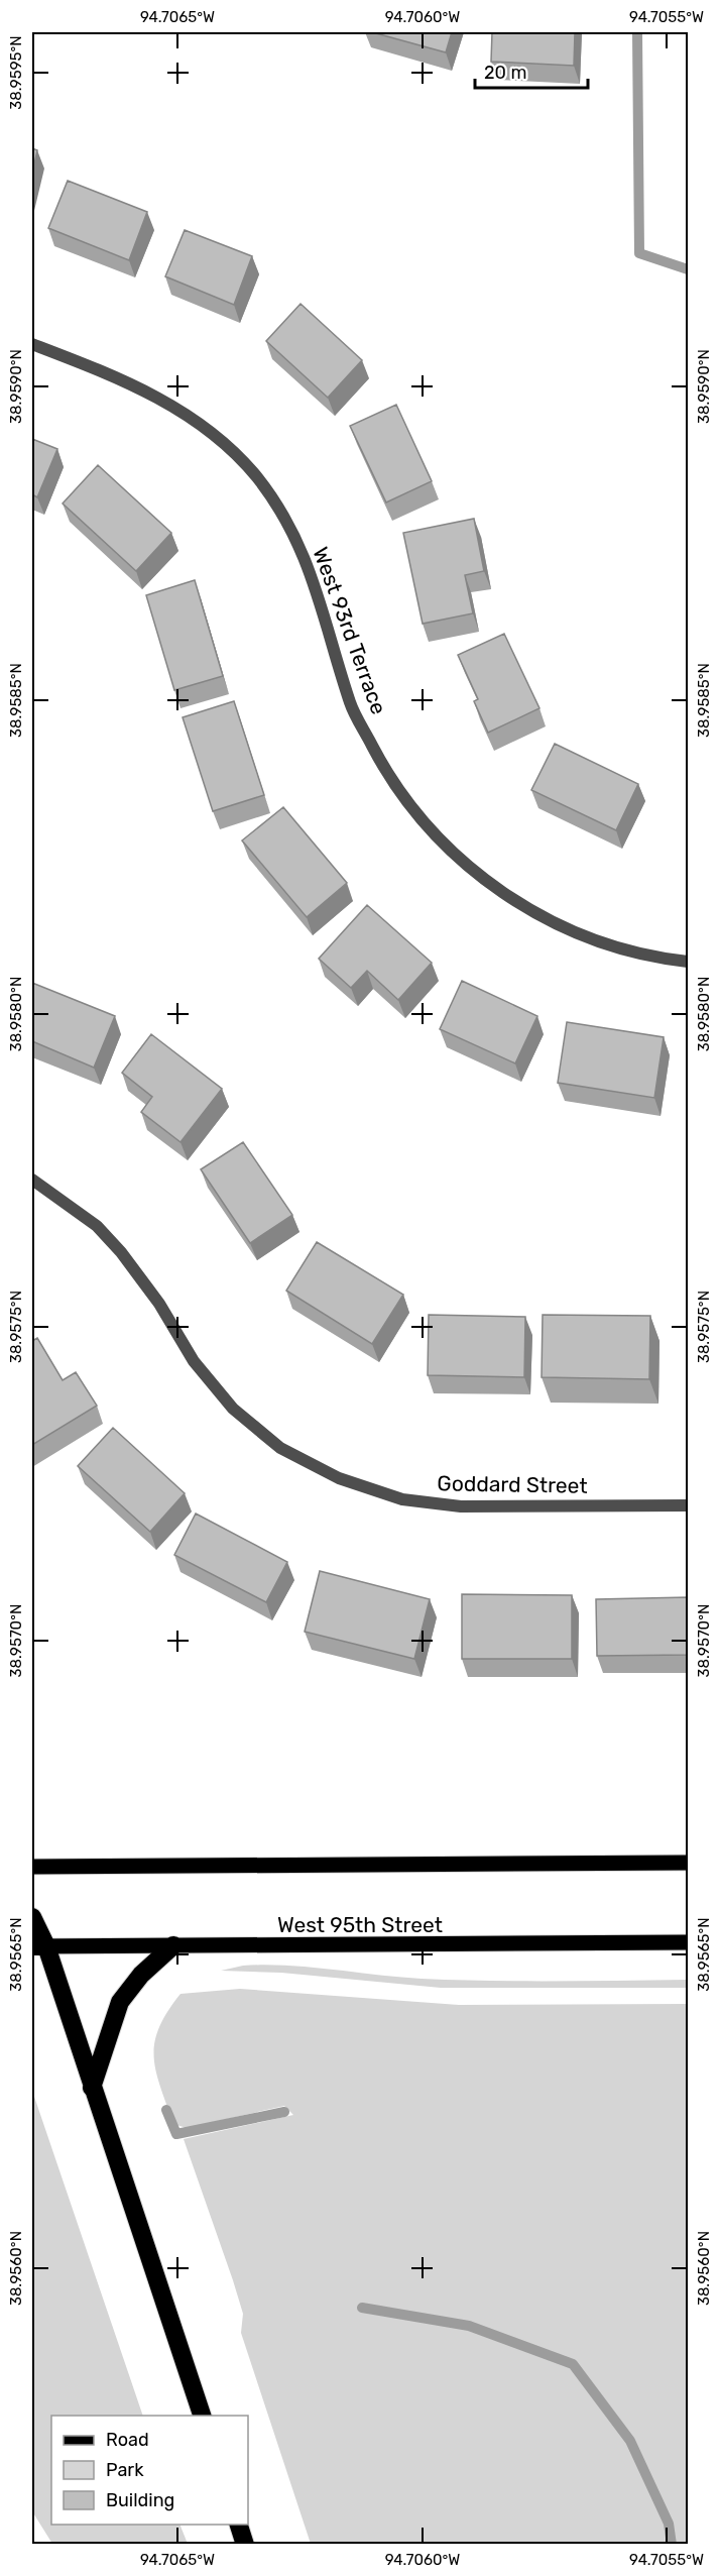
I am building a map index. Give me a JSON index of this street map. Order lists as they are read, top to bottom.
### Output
{
  "streets": {
    "main road": ["West 95th Street"],
    "street": ["West 93rd Terrace", "Goddard Street"]
  },
  "legend": ["Road", "Park", "Building"],
  "scale_bar": "20 m",
  "coordinates": [
    "94.7065°W",
    "94.7060°W",
    "94.7055°W",
    "38.9595°N",
    "38.9590°N",
    "38.9585°N",
    "38.9580°N",
    "38.9575°N",
    "38.9570°N",
    "38.9565°N",
    "38.9560°N"
  ]
}
